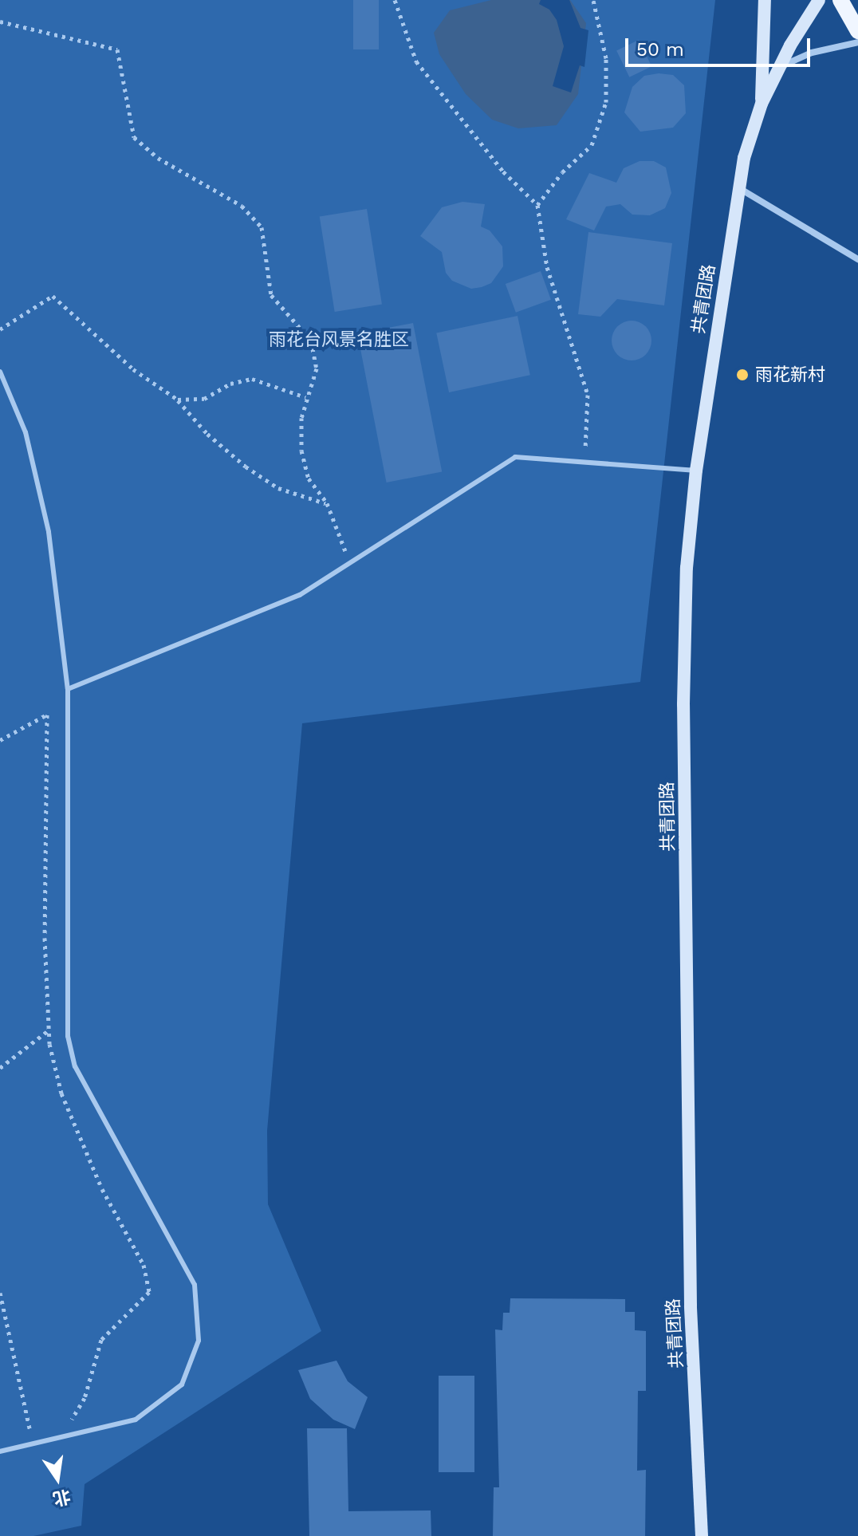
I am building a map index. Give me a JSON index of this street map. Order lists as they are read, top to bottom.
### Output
{
  "streets": {
    "street": ["共青团路"]
  },
  "parks": ["雨花台风景名胜区"],
  "places": ["雨花新村"],
  "scale_bar": "50 m",
  "north": "bottom"
}
